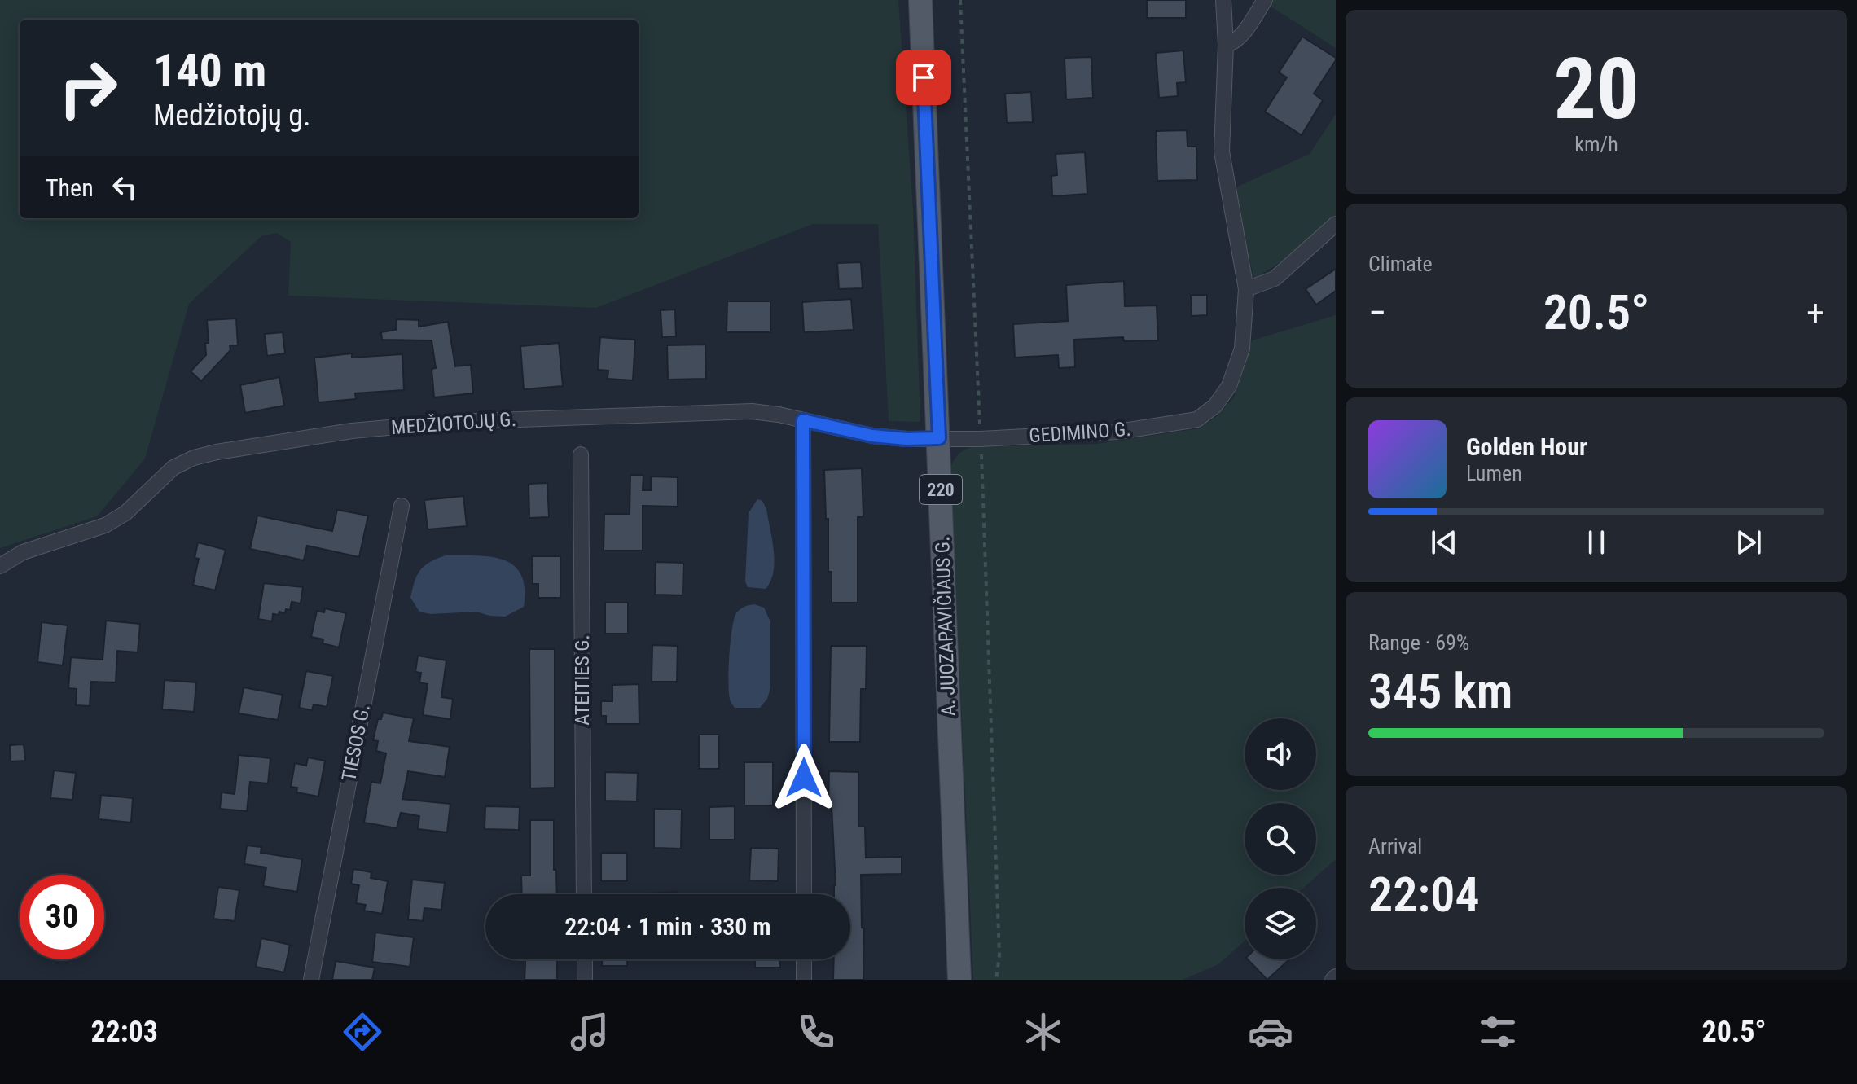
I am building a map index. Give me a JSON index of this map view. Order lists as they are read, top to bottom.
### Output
{
  "streets": {
    "main road": ["220", "A. JUOZAPAVIČIAUS G."],
    "street": [
      "MEDŽIOTOJŲ G.",
      "GEDIMINO G.",
      "ATEITIES G.",
      "TIESOS G."
    ]
  },
  "crossings": [
    ["MEDŽIOTOJŲ G.", "GEDIMINO G."],
    ["MEDŽIOTOJŲ G.", "A. JUOZAPAVIČIAUS G."],
    ["GEDIMINO G.", "A. JUOZAPAVIČIAUS G."]
  ],
  "page": {
    "tile": [
      ["20", "km/h"],
      "Climate",
      ["Range · 69%", "345 km"],
      ["Arrival", "22:04"]
    ],
    "turn": ["140 m", "Medžiotojų g."],
    "then": "Then",
    "heat": ["−", "20.5°", "+"],
    "song": ["Golden Hour", "Lumen"],
    "limit": "30",
    "trip": "22:04 · 1 min · 330 m",
    "tabs": ["22:03", "20.5°"]
  }
}
